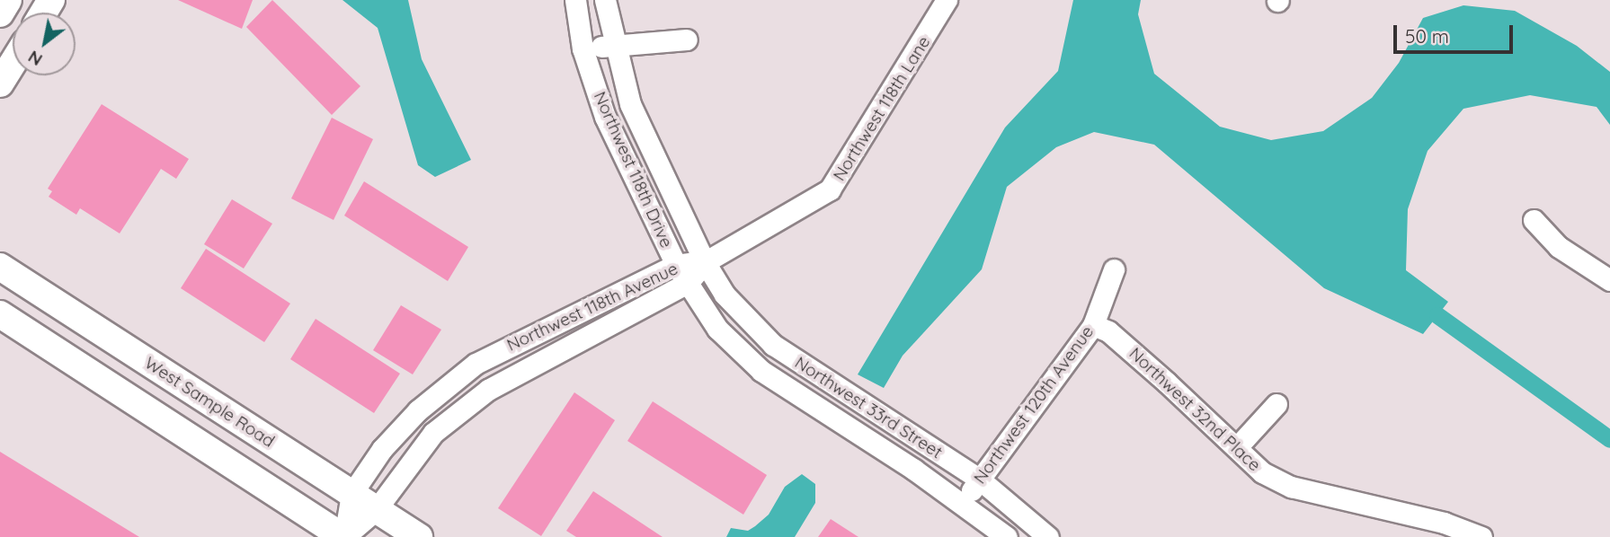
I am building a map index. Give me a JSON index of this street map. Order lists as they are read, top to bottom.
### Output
{
  "streets": {
    "main road": ["West Sample Road"],
    "street": [
      "Northwest 118th Lane",
      "Northwest 118th Drive",
      "Northwest 118th Avenue",
      "Northwest 120th Avenue",
      "Northwest 33rd Street",
      "Northwest 32nd Place"
    ]
  },
  "crossings": [
    ["Northwest 118th Lane", "Northwest 118th Drive"],
    ["Northwest 118th Lane", "Northwest 118th Avenue"],
    ["Northwest 118th Lane", "Northwest 33rd Street"],
    ["Northwest 118th Drive", "Northwest 118th Avenue"],
    ["Northwest 118th Drive", "Northwest 33rd Street"],
    ["Northwest 118th Avenue", "West Sample Road"],
    ["Northwest 118th Avenue", "Northwest 33rd Street"],
    ["Northwest 120th Avenue", "Northwest 33rd Street"],
    ["Northwest 120th Avenue", "Northwest 32nd Place"]
  ],
  "scale_bar": "50 m",
  "north": "bottom left"
}
